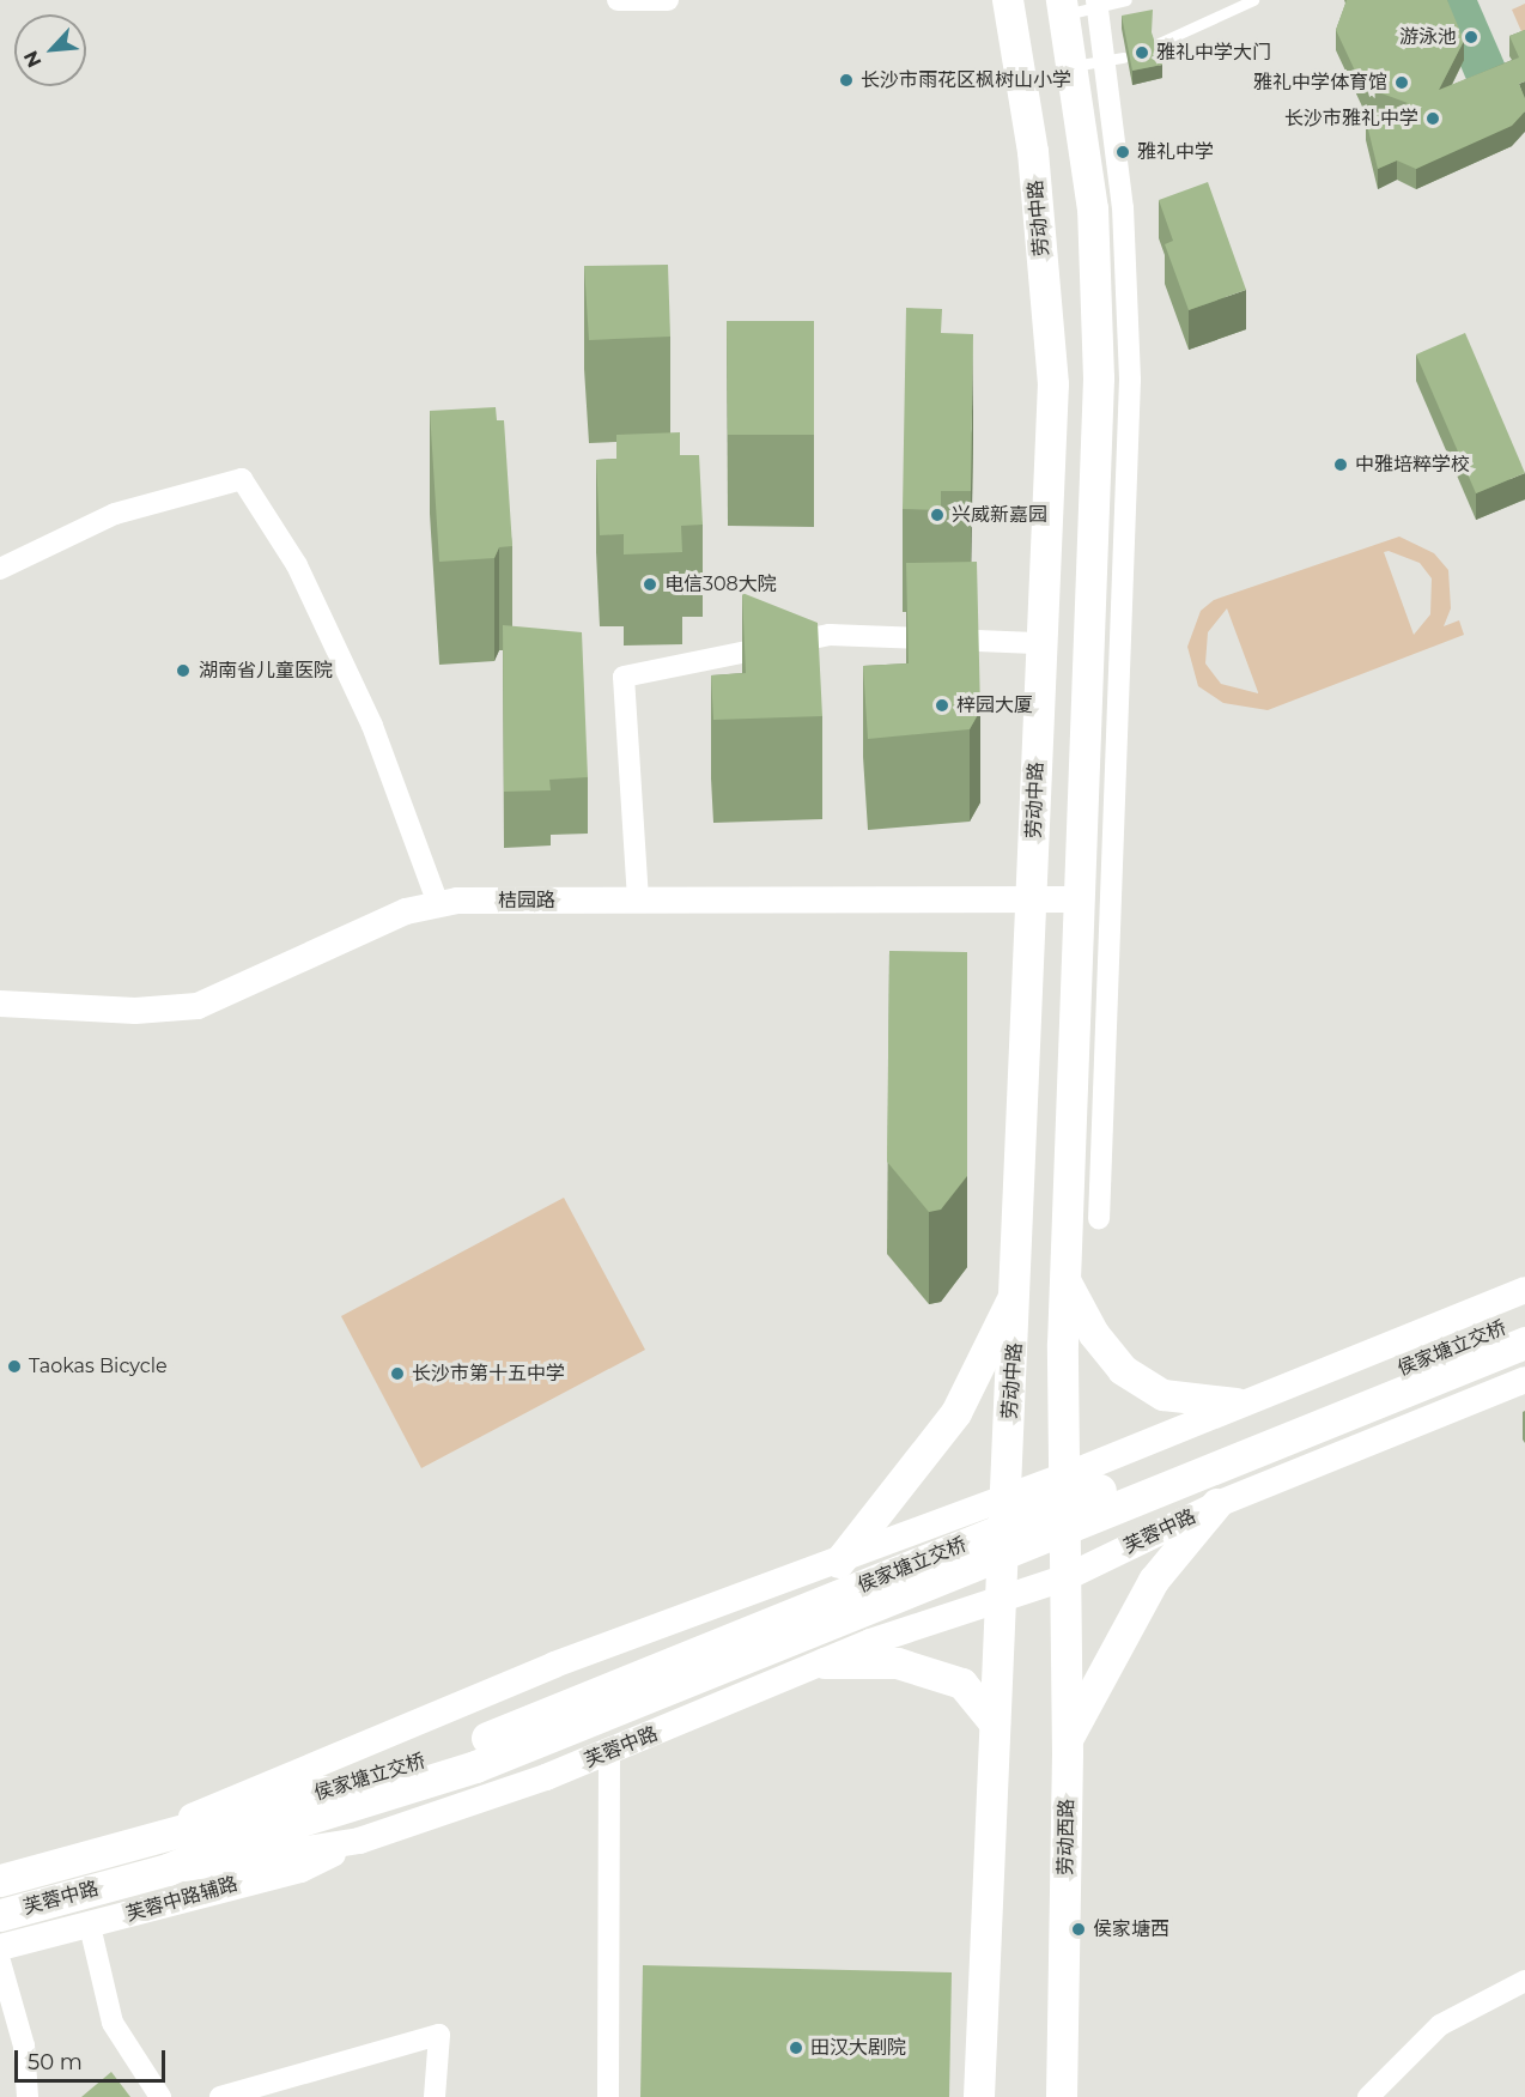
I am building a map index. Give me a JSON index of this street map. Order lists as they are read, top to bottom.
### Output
{
  "streets": {
    "main road": [
      "劳动中路",
      "侯家塘立交桥",
      "芙蓉中路",
      "劳动西路"
    ],
    "street": ["桔园路", "芙蓉中路辅路"]
  },
  "crossings": [
    ["劳动中路", "桔园路"],
    ["劳动中路", "芙蓉中路"],
    ["芙蓉中路", "劳动西路"],
    ["芙蓉中路", "芙蓉中路辅路"]
  ],
  "places": [
    "游泳池",
    "雅礼中学大门",
    "长沙市雨花区枫树山小学",
    "雅礼中学体育馆",
    "长沙市雅礼中学",
    "雅礼中学",
    "中雅培粹学校",
    "兴威新嘉园",
    "电信308大院",
    "湖南省儿童医院",
    "梓园大厦",
    "Taokas Bicycle",
    "长沙市第十五中学",
    "侯家塘西",
    "田汉大剧院"
  ],
  "scale_bar": "50 m",
  "north": "bottom left"
}
